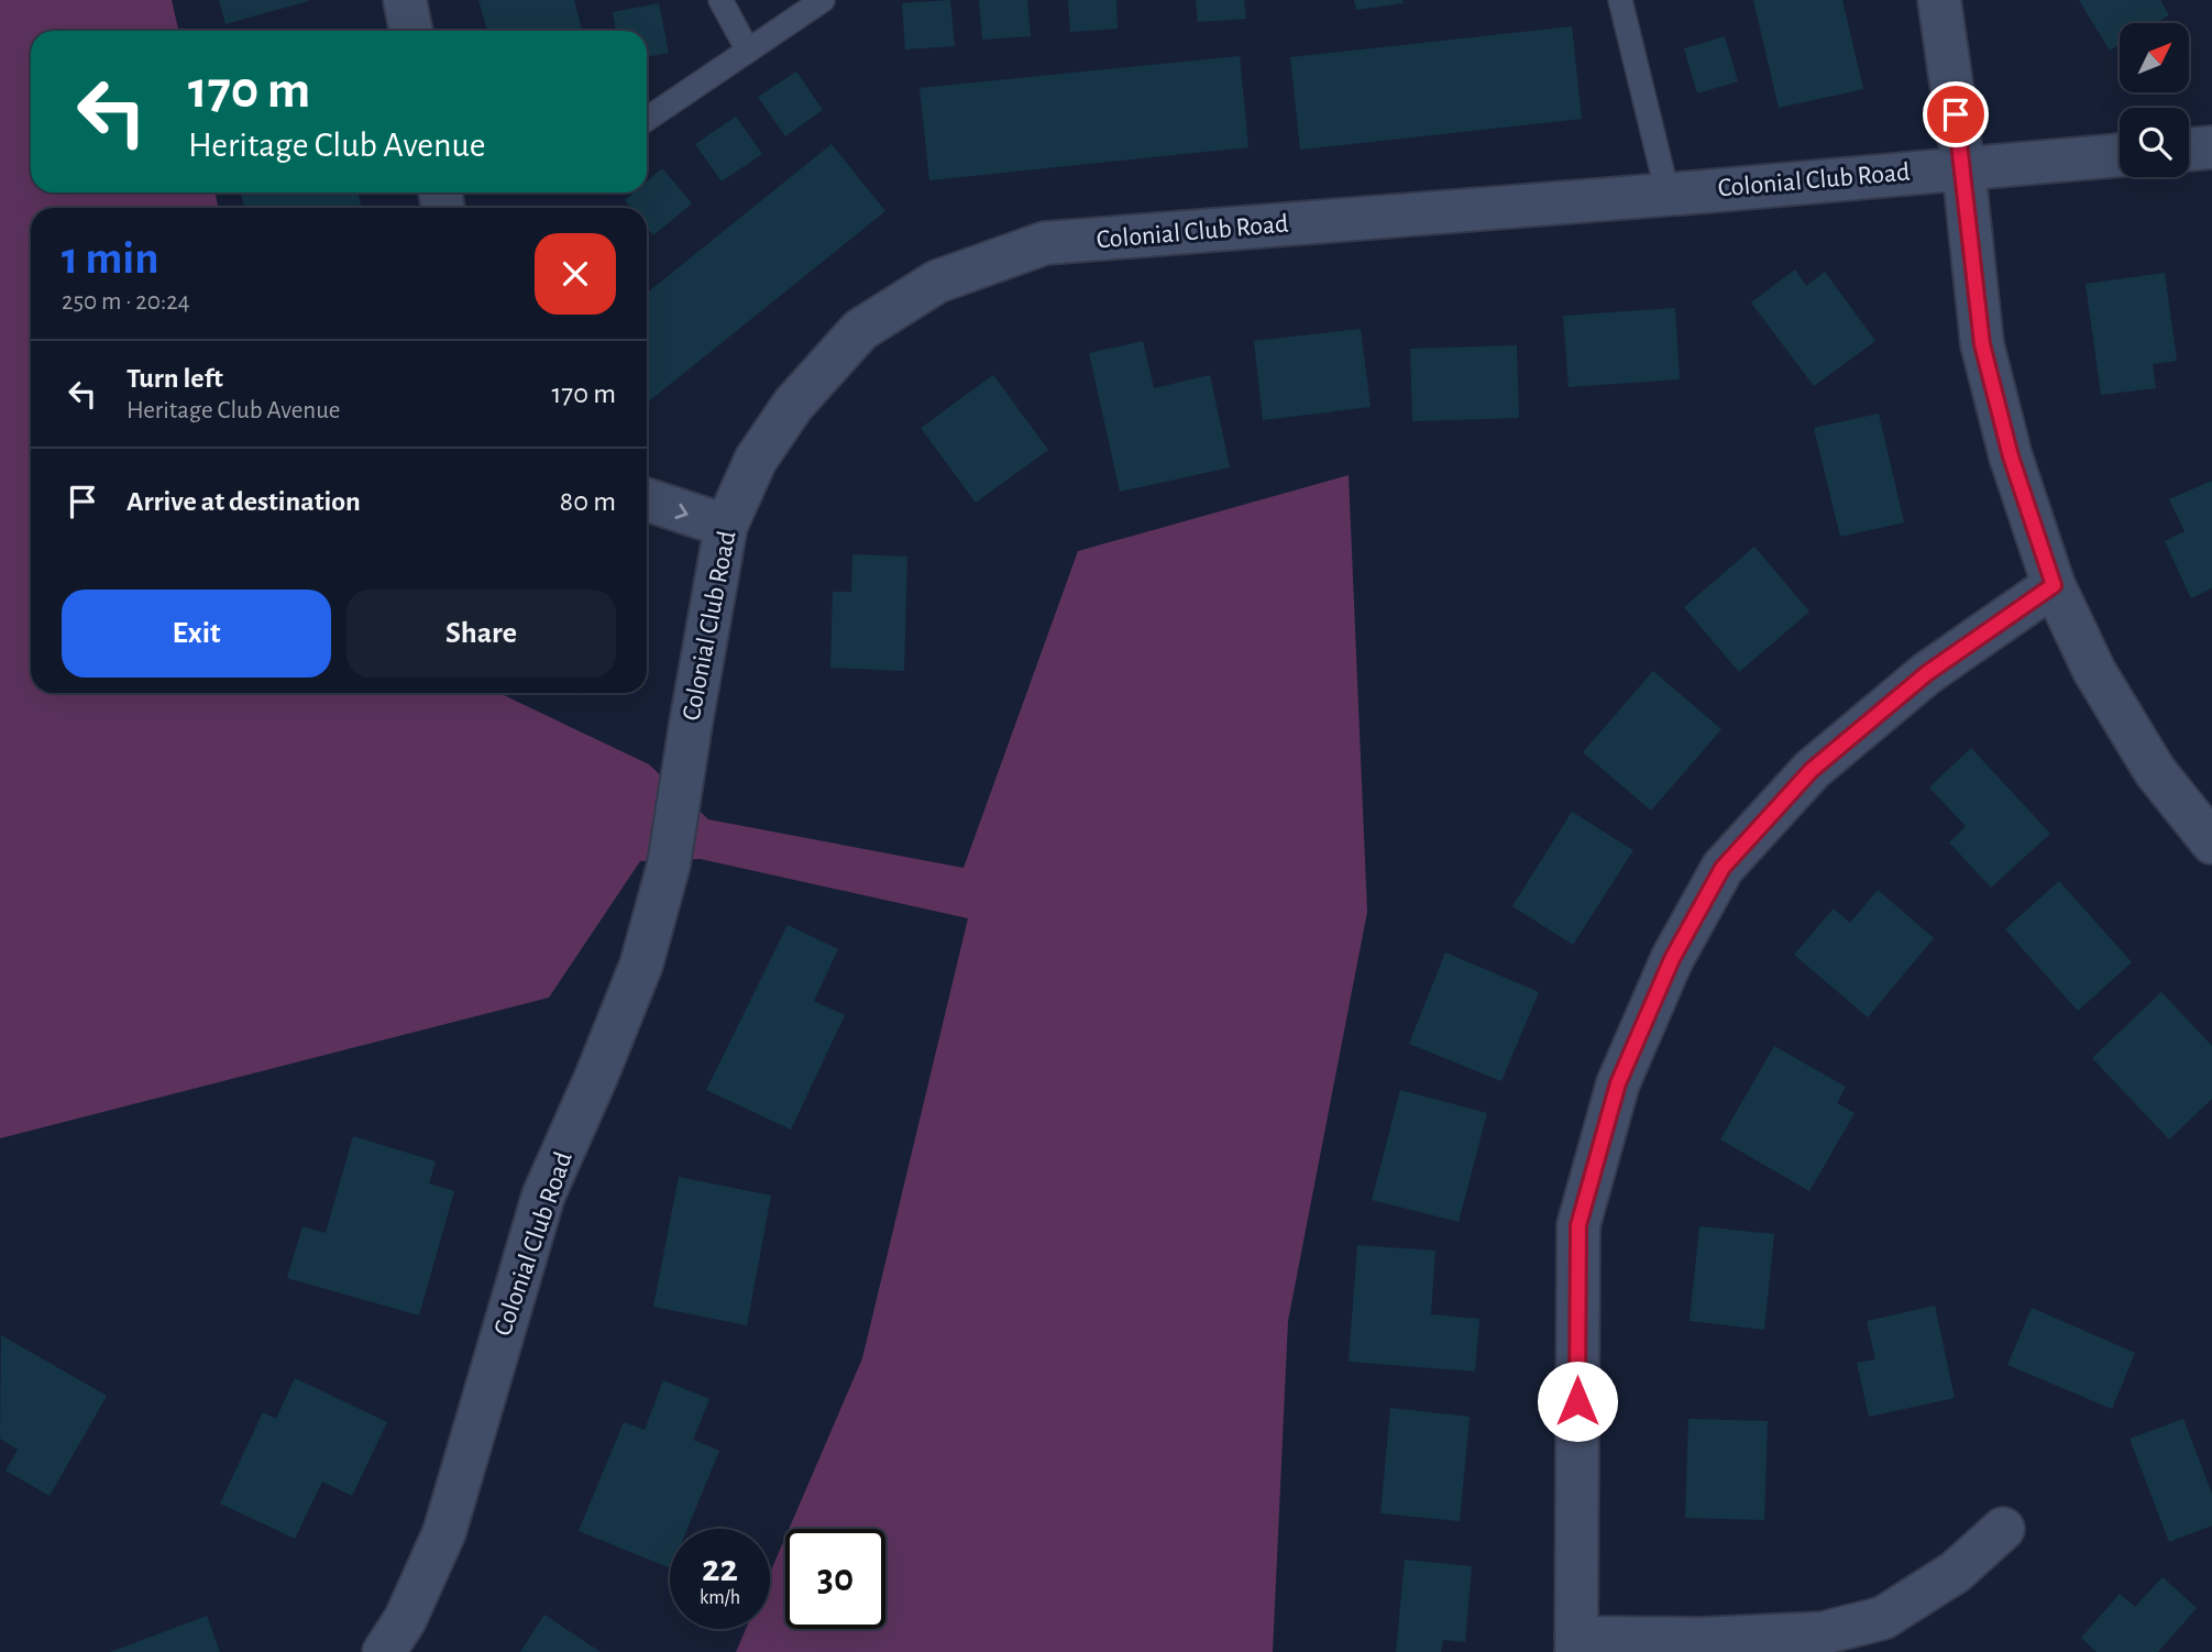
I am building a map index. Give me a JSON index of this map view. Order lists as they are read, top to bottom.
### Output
{
  "streets": {
    "street": ["Colonial Club Road"]
  },
  "north": "top right",
  "page": {
    "turn": ["170 m", "Heritage Club Avenue"],
    "heading": ["1 min", "250 m · 20:24"],
    "list": [
      {
        "name": "Turn left",
        "note": "Heritage Club Avenue",
        "value": "170 m"
      },
      {
        "name": "Arrive at destination",
        "value": "80 m"
      }
    ],
    "buttons": ["Exit", "Share"],
    "speed": "22 km/h",
    "limit": "30"
  }
}
